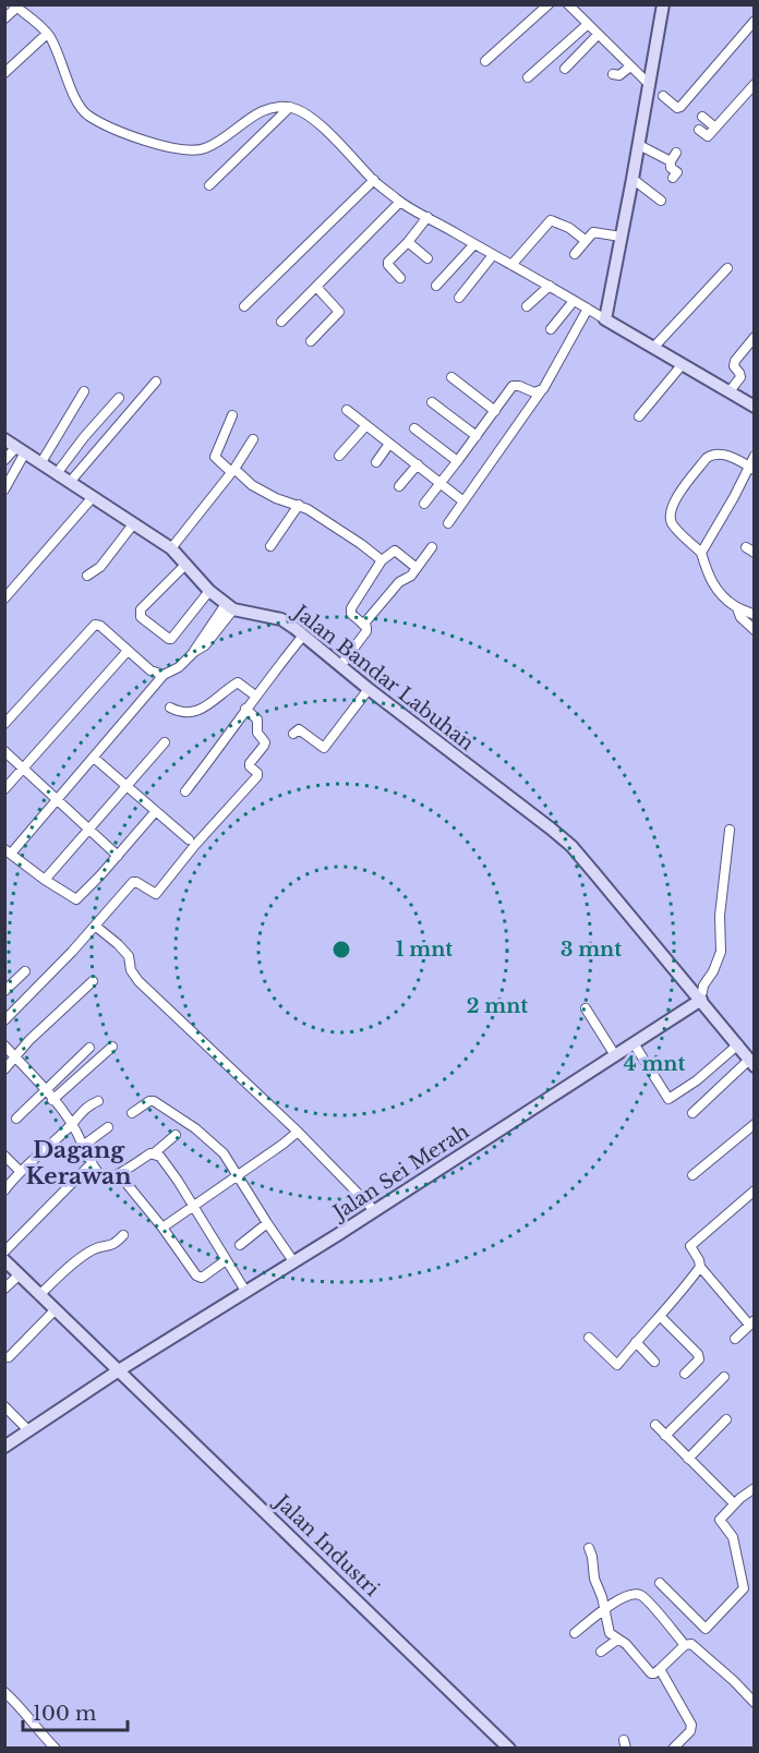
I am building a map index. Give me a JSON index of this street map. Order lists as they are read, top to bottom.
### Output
{
  "streets": {
    "street": ["Jalan Bandar Labuhan", "Jalan Sei Merah", "Jalan Industri"]
  },
  "crossings": [
    ["Jalan Bandar Labuhan", "Jalan Sei Merah"],
    ["Jalan Sei Merah", "Jalan Industri"]
  ],
  "districts": ["Dagang Kerawan"],
  "scale_bar": "100 m",
  "rings": [
    "1 mnt",
    "3 mnt",
    "2 mnt",
    "4 mnt"
  ]
}
